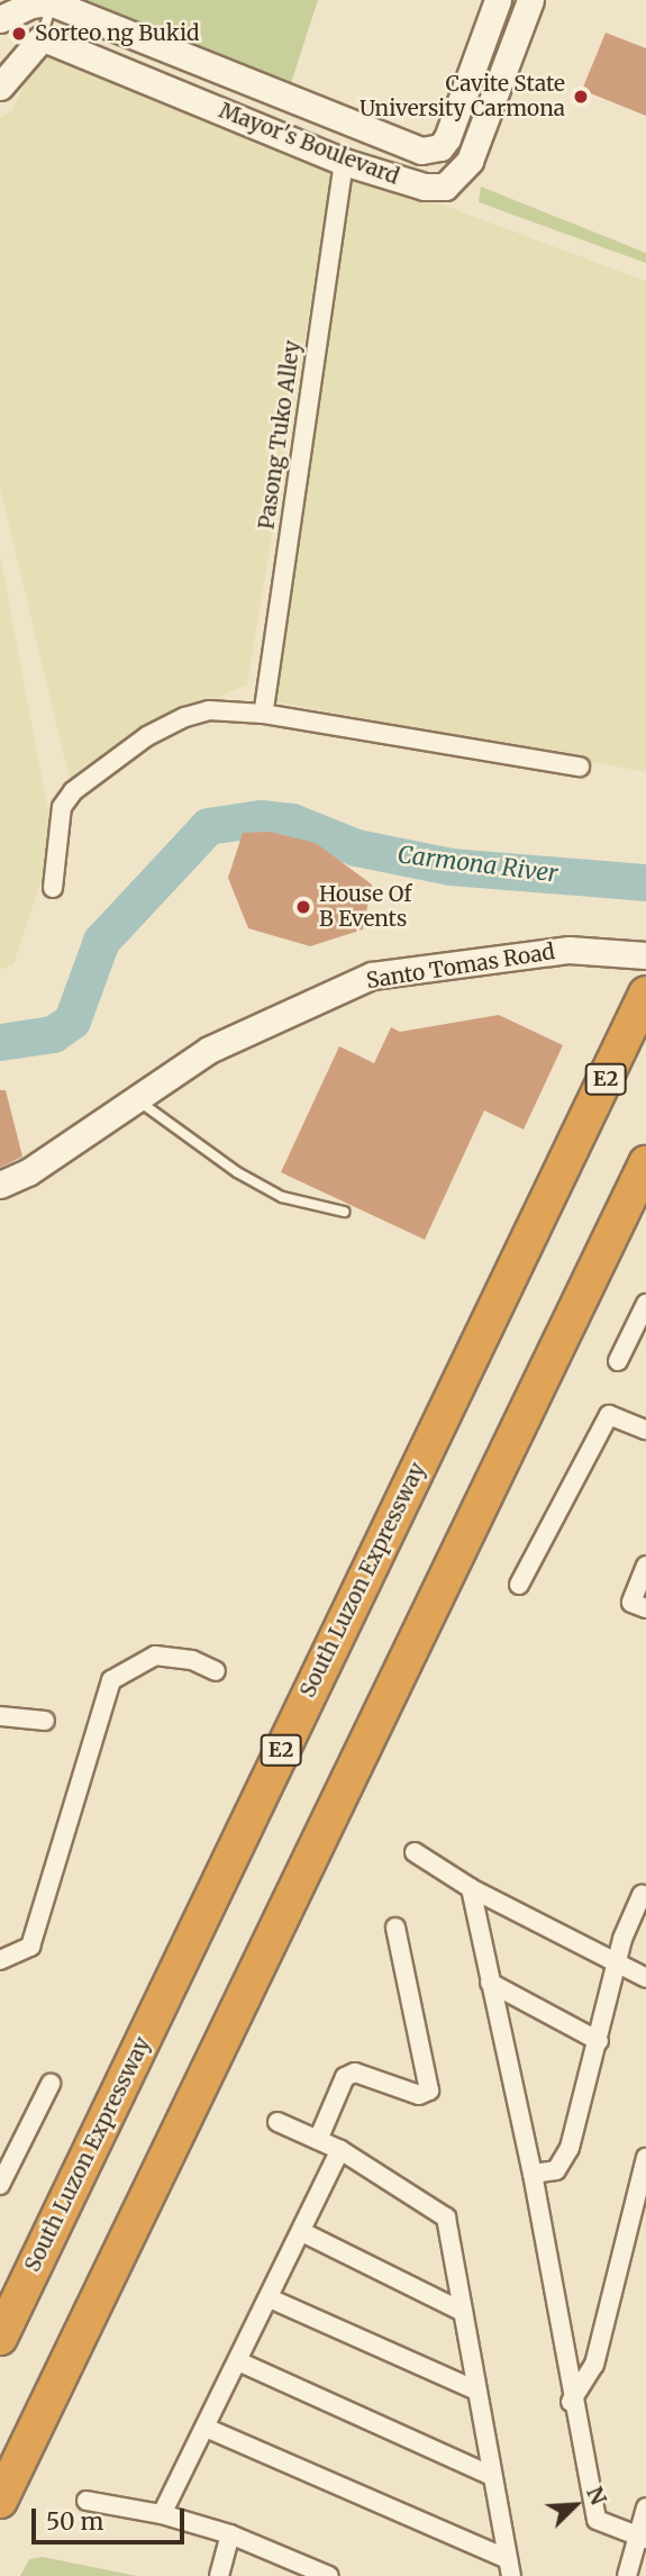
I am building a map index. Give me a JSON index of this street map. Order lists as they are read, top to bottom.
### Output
{
  "streets": {
    "highway": ["E2", "South Luzon Expressway"],
    "main road": ["Mayor's Boulevard", "Santo Tomas Road"],
    "street": ["Pasong Tuko Alley"]
  },
  "crossings": [
    ["Mayor's Boulevard", "Pasong Tuko Alley"]
  ],
  "water": ["Carmona River"],
  "places": ["Sorteo ng Bukid", "Cavite State University Carmona", "House Of B Events"],
  "scale_bar": "50 m",
  "north": "top right"
}
